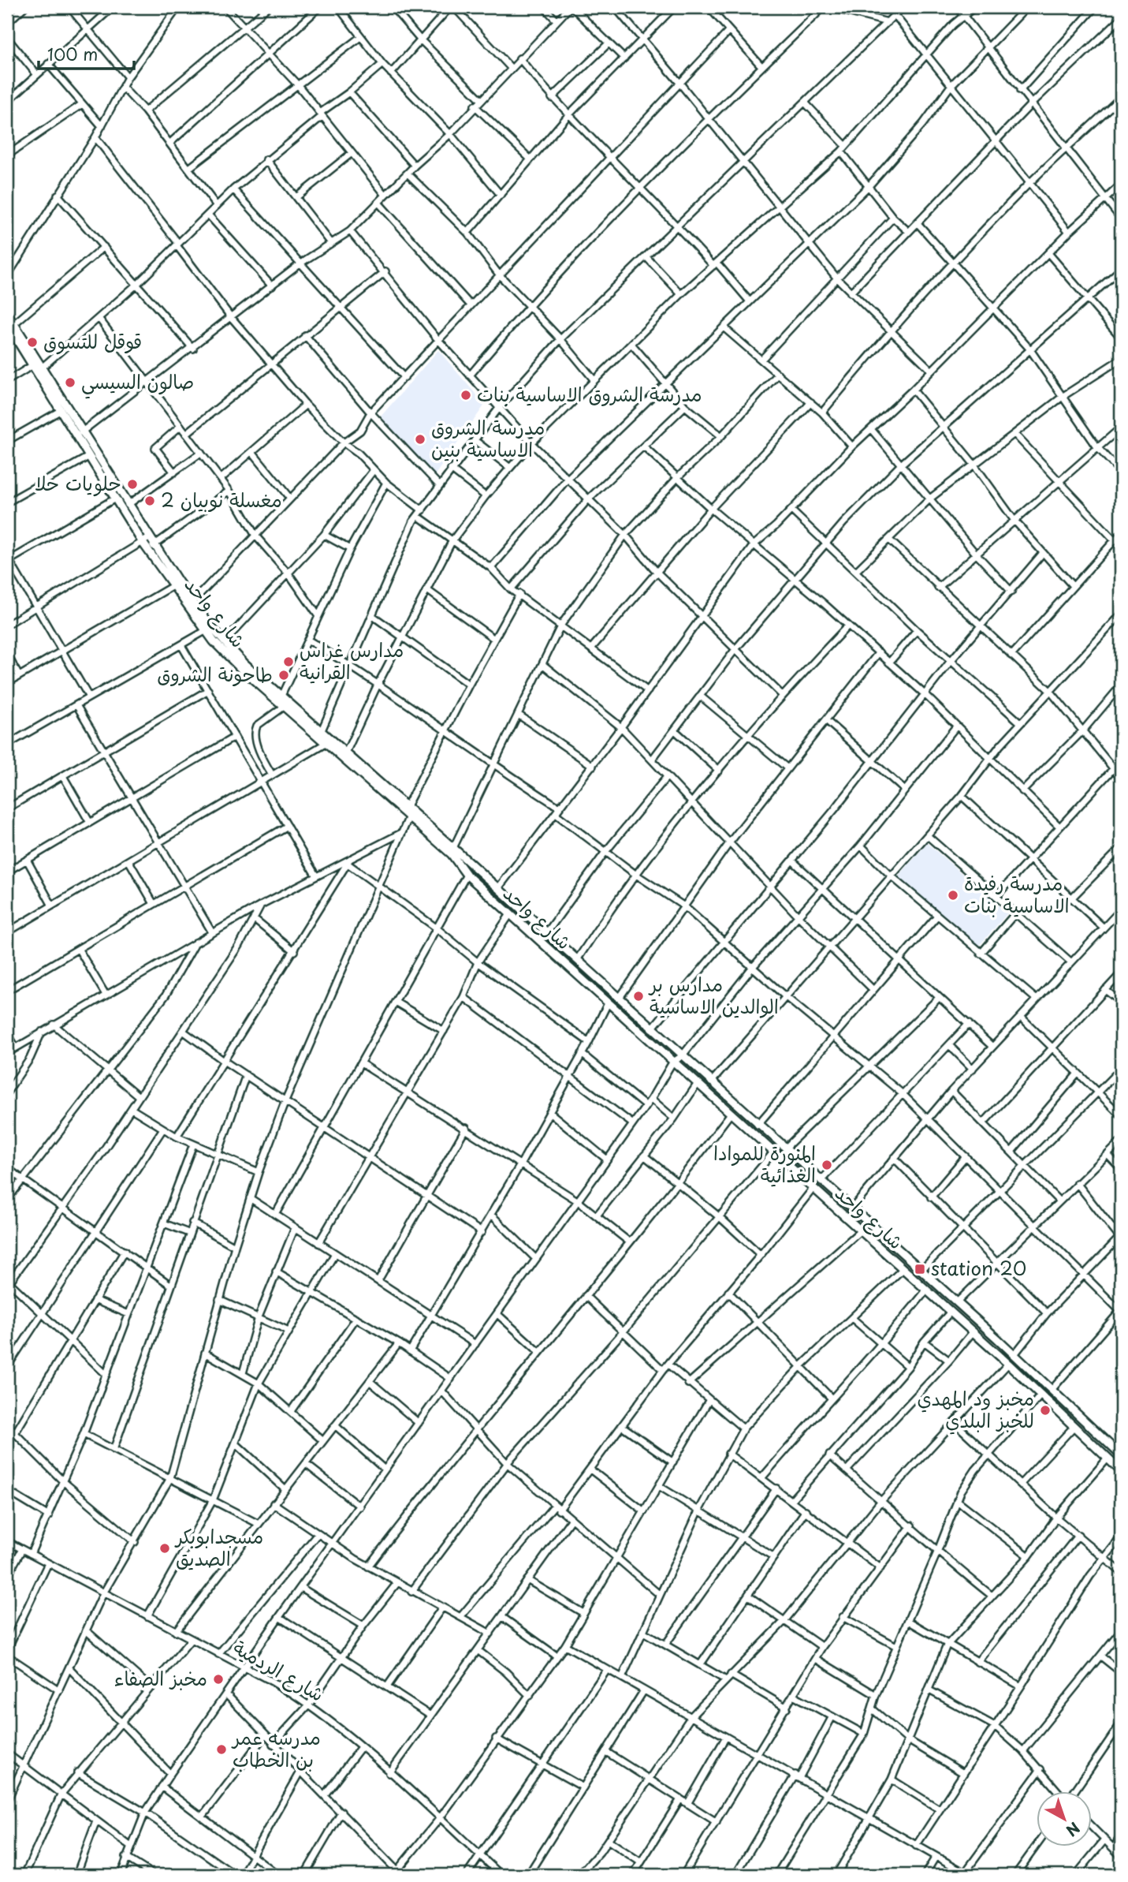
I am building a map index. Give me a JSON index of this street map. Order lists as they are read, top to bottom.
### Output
{
  "streets": {
    "street": ["شارع واحد", "شارع الردمية"]
  },
  "places": {
    "other": [
      "قوقل للتسوق",
      "صالون السيسي",
      "مدرسة الشروق الاساسية بنات",
      "مدرسة الشروق الاساسية بنين",
      "حلويات حلا",
      "مغسلة نوبيان 2",
      "مدارس غراس القرانية",
      "طاحونة الشروق",
      "مدرسة رفيدة الاساسية بنات",
      "مدارس بر الوالدين الاساسية",
      "المنورة للموادا الغذائية",
      "مخبز ود المهدي للخبز البلدي",
      "مسجدابوبكر الصديق",
      "مخبز الصفاء",
      "مدرسه عمر بن الخطاب"
    ],
    "transit": ["station 20"]
  },
  "scale_bar": "100 m",
  "north": "bottom right"
}
